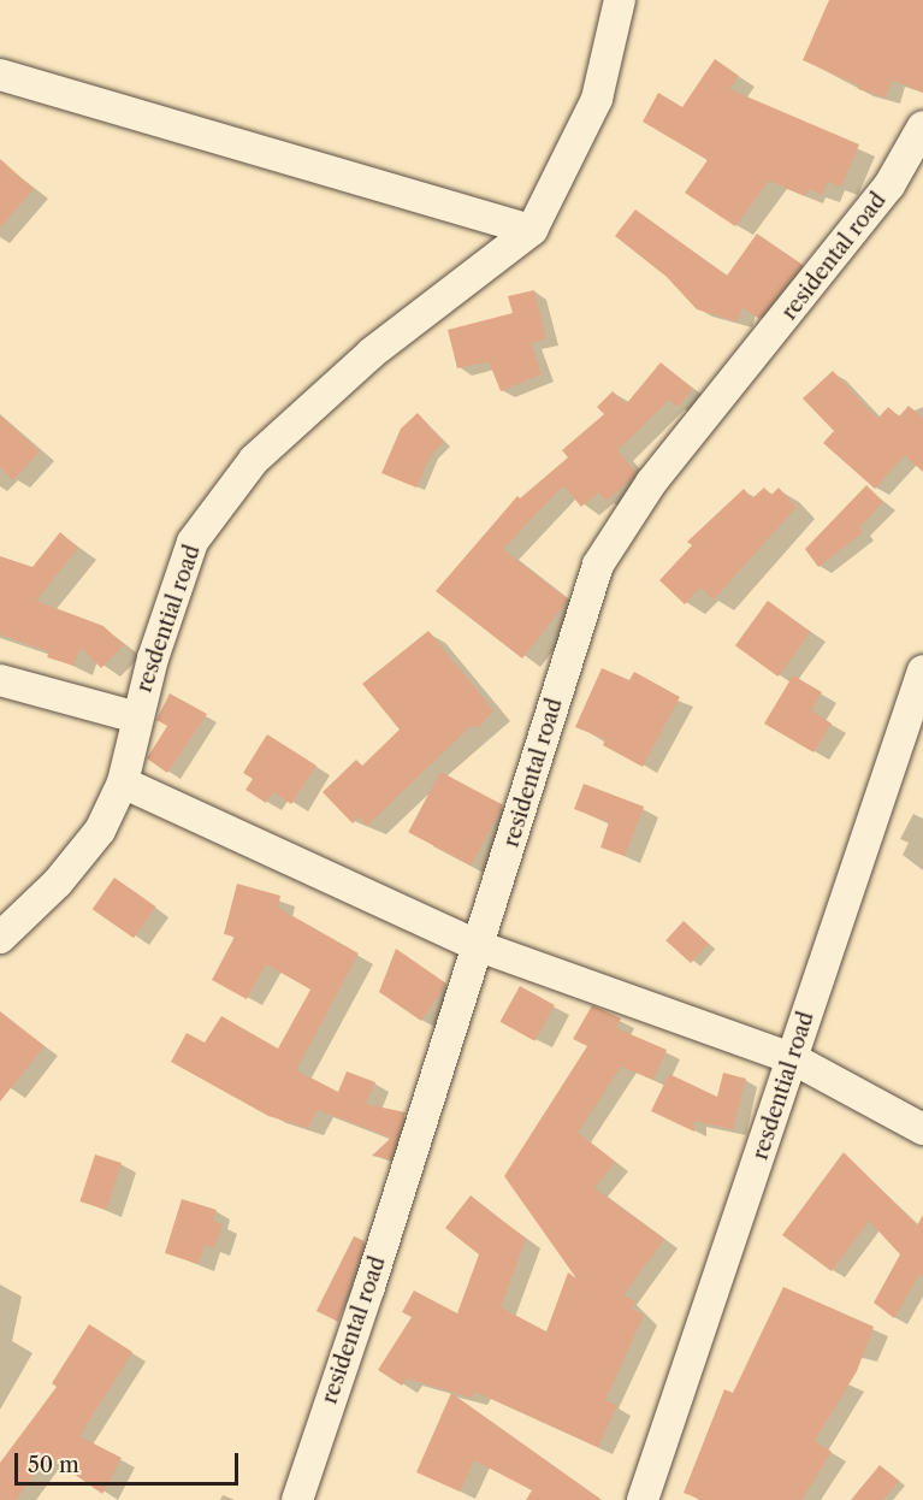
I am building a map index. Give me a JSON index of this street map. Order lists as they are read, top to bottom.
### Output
{
  "streets": {
    "street": ["residental road", "resdential road"]
  },
  "scale_bar": "50 m"
}
